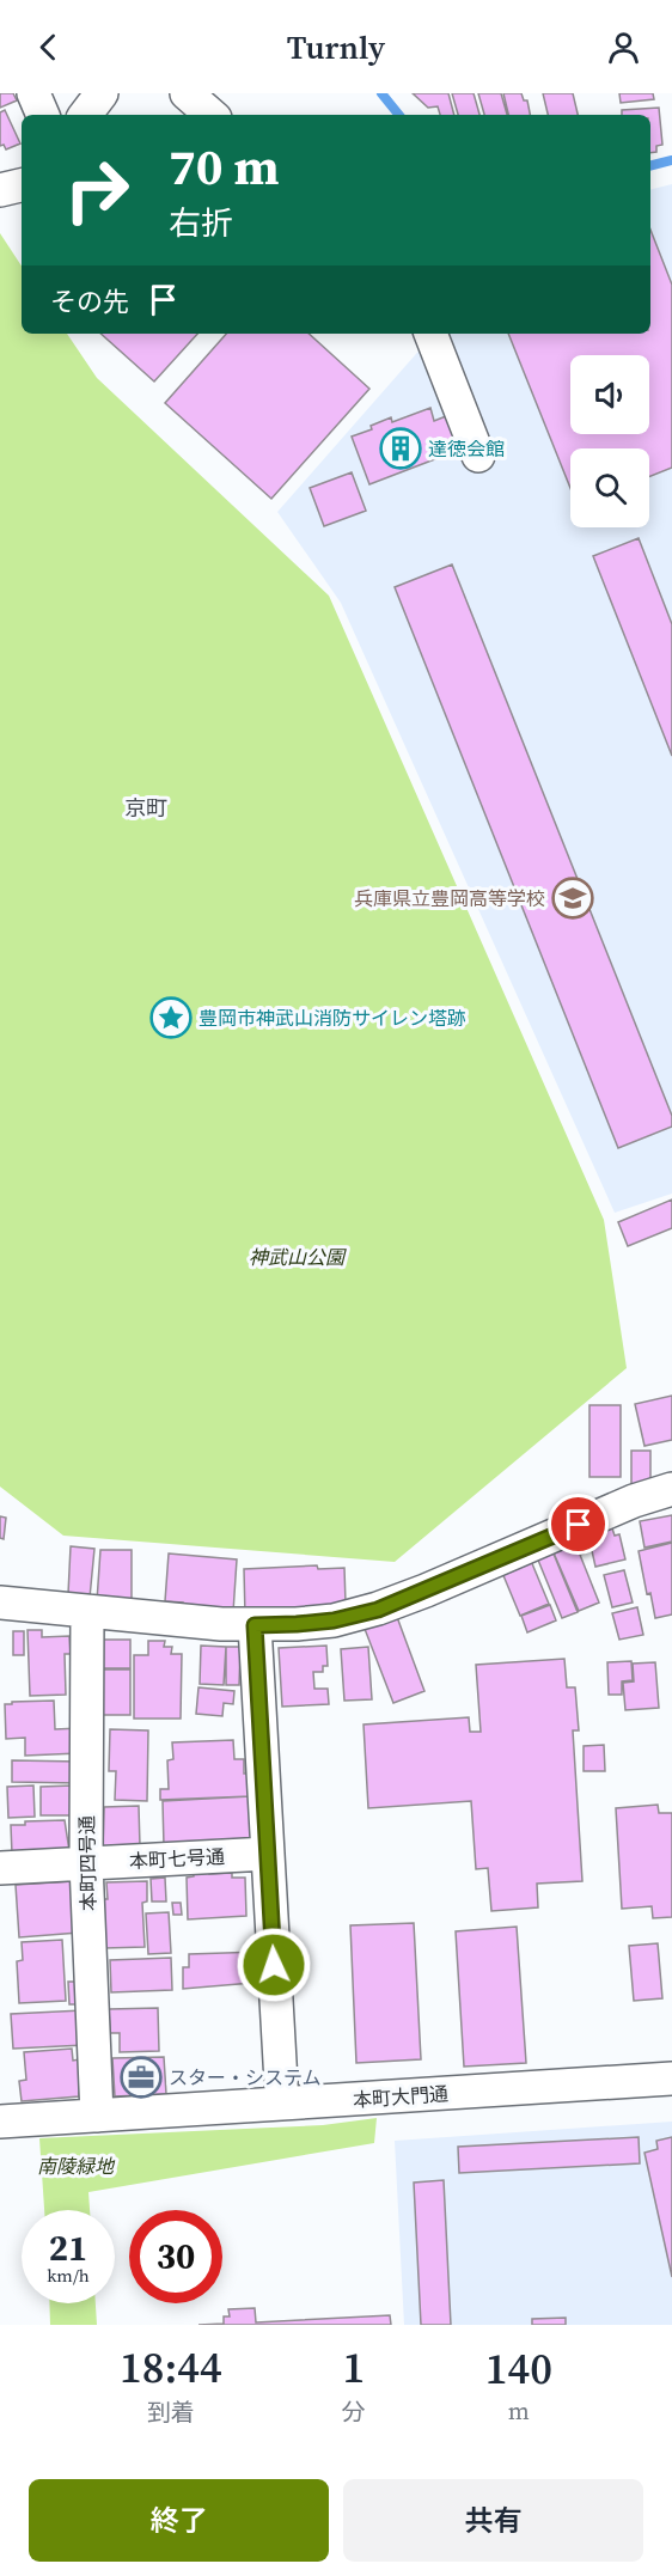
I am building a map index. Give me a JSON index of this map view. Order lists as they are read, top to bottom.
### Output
{
  "streets": {
    "street": ["本町七号通", "本町四号通", "本町大門通"]
  },
  "crossings": [
    ["本町七号通", "本町四号通"],
    ["本町四号通", "本町大門通"]
  ],
  "districts": ["京町"],
  "parks": ["神武山公園", "南陵緑地"],
  "places": {
    "building": ["達徳会館"],
    "school or university": ["兵庫県立豊岡高等学校"],
    "place": ["豊岡市神武山消防サイレン塔跡"],
    "office": ["スター・システム"]
  },
  "page": {
    "header": "Turnly",
    "turn": ["70 m", "右折"],
    "then": "その先",
    "speed": "21 km/h",
    "limit": "30",
    "eta": [
      "18:44",
      "到着",
      "1",
      "分",
      "140",
      "m"
    ],
    "buttons": ["終了", "共有"]
  }
}
